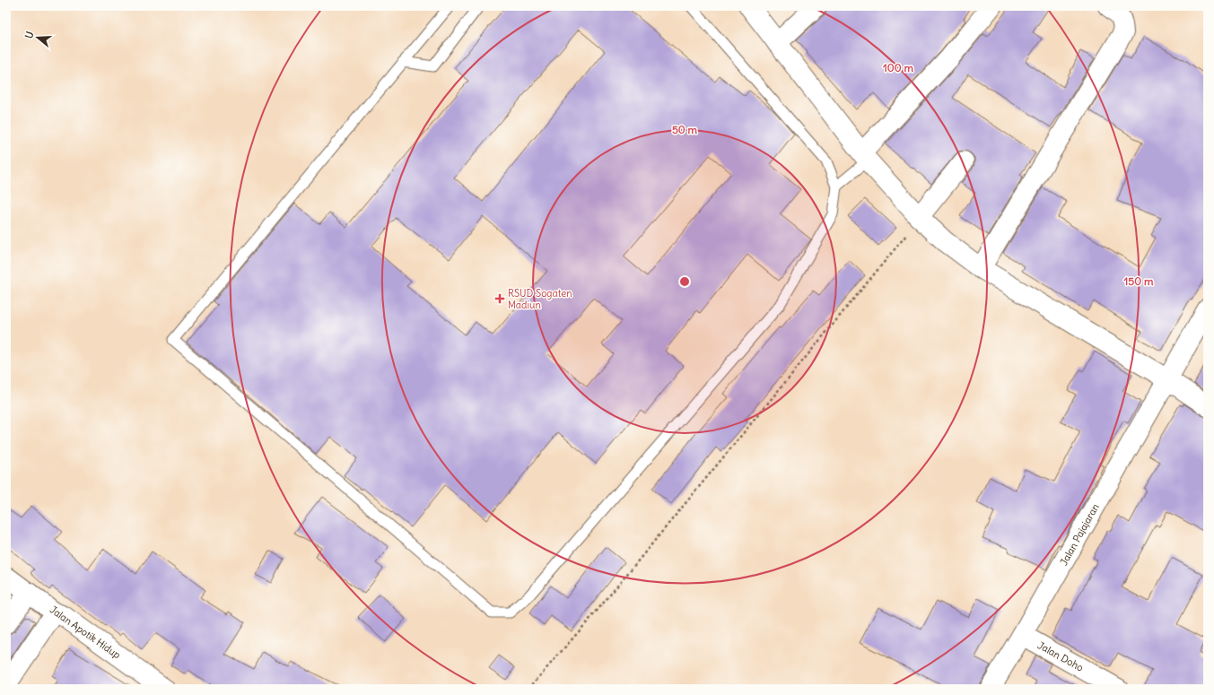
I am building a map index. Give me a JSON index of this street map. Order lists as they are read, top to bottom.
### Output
{
  "streets": {
    "street": ["Jalan Pajajaran", "Jalan Apotik Hidup", "Jalan Doho"]
  },
  "crossings": [
    ["Jalan Pajajaran", "Jalan Doho"]
  ],
  "places": {
    "health": ["RSUD Sogaten Madiun"]
  },
  "north": "left",
  "rings": ["100 m", "50 m", "150 m"]
}
